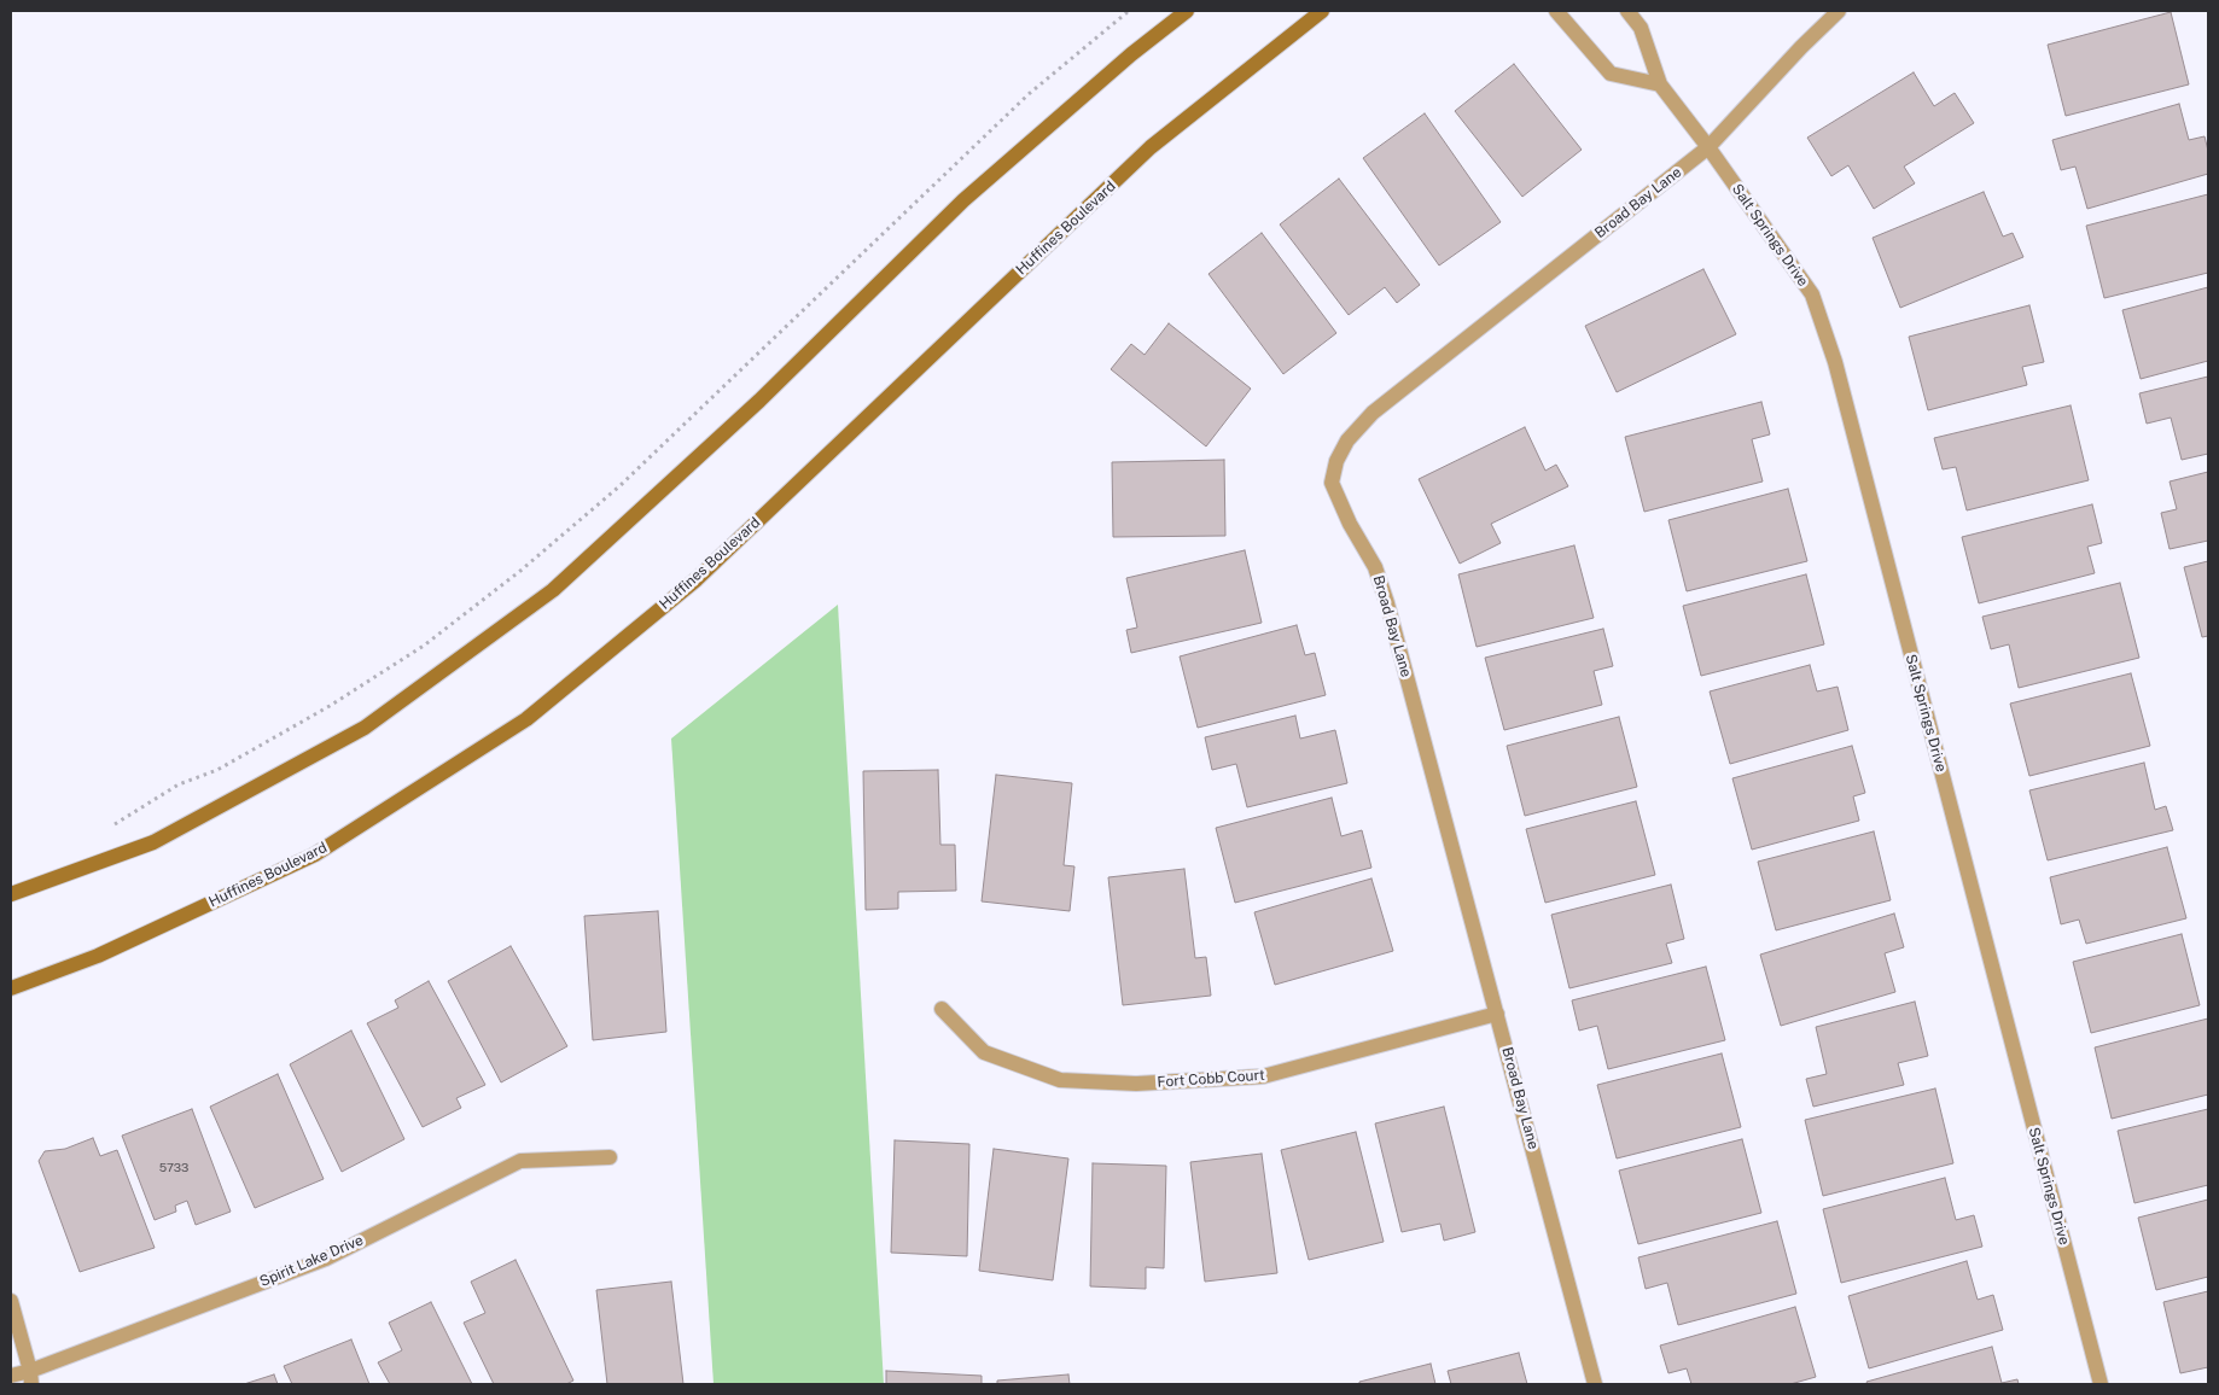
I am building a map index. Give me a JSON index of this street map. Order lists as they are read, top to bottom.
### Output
{
  "streets": {
    "main road": ["Huffines Boulevard"],
    "street": [
      "Broad Bay Lane",
      "Salt Springs Drive",
      "Fort Cobb Court",
      "Spirit Lake Drive"
    ]
  },
  "crossings": [
    ["Broad Bay Lane", "Salt Springs Drive"],
    ["Broad Bay Lane", "Fort Cobb Court"]
  ],
  "house_numbers": ["5733"]
}
